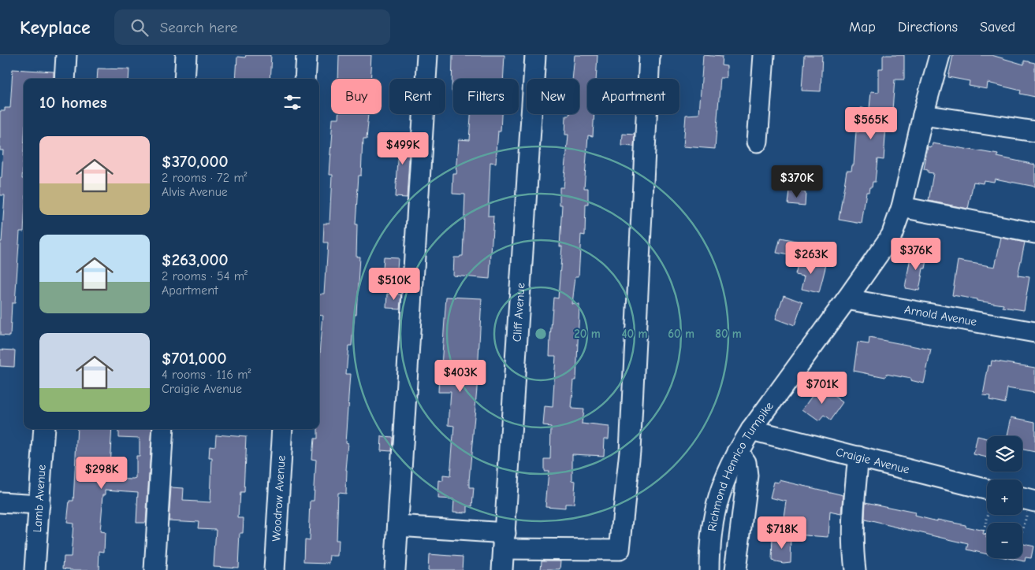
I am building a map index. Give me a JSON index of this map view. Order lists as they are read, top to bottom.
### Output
{
  "streets": {
    "street": [
      "Cliff Avenue",
      "Arnold Avenue",
      "Craigie Avenue",
      "Richmond Henrico Turnpike",
      "Lamb Avenue",
      "Woodrow Avenue"
    ]
  },
  "crossings": [
    ["Arnold Avenue", "Richmond Henrico Turnpike"],
    ["Craigie Avenue", "Richmond Henrico Turnpike"]
  ],
  "page": {
    "header": "Keyplace",
    "search": "Search here",
    "nav": ["Map", "Directions", "Saved"],
    "chip": [
      "Buy",
      "Rent",
      "Filters",
      "New",
      "Apartment"
    ],
    "heading": "10 homes",
    "price": [
      "$565K",
      "$499K",
      "$370K",
      "$376K",
      "$263K",
      "$510K",
      "$403K",
      "$701K",
      "$298K",
      "$718K"
    ],
    "list": [
      {
        "name": "$370,000",
        "note": "2 rooms · 72 m² · Alvis Avenue"
      },
      {
        "name": "$263,000",
        "note": "2 rooms · 54 m² · Apartment"
      },
      {
        "name": "$701,000",
        "note": "4 rooms · 116 m² · Craigie Avenue"
      }
    ],
    "map_buttons": ["+", "−"]
  },
  "rings": [
    "20 m",
    "40 m",
    "60 m",
    "80 m"
  ]
}
